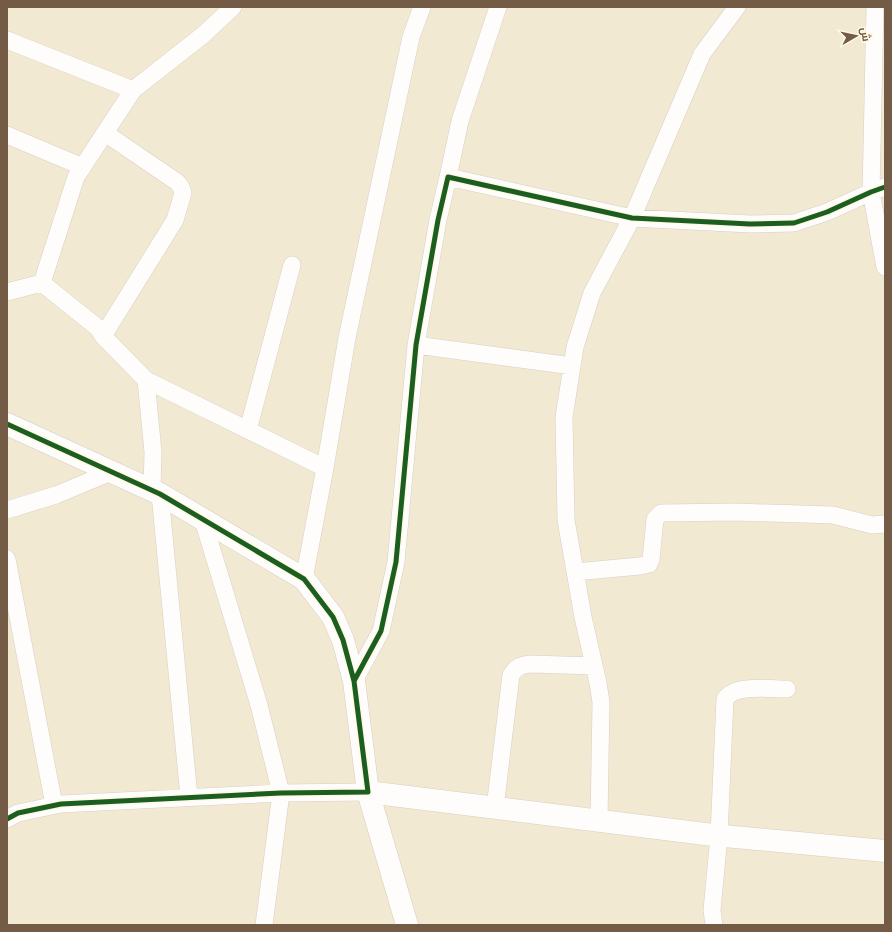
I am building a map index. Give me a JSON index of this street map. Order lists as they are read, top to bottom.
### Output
{
  "north": "right"
}
